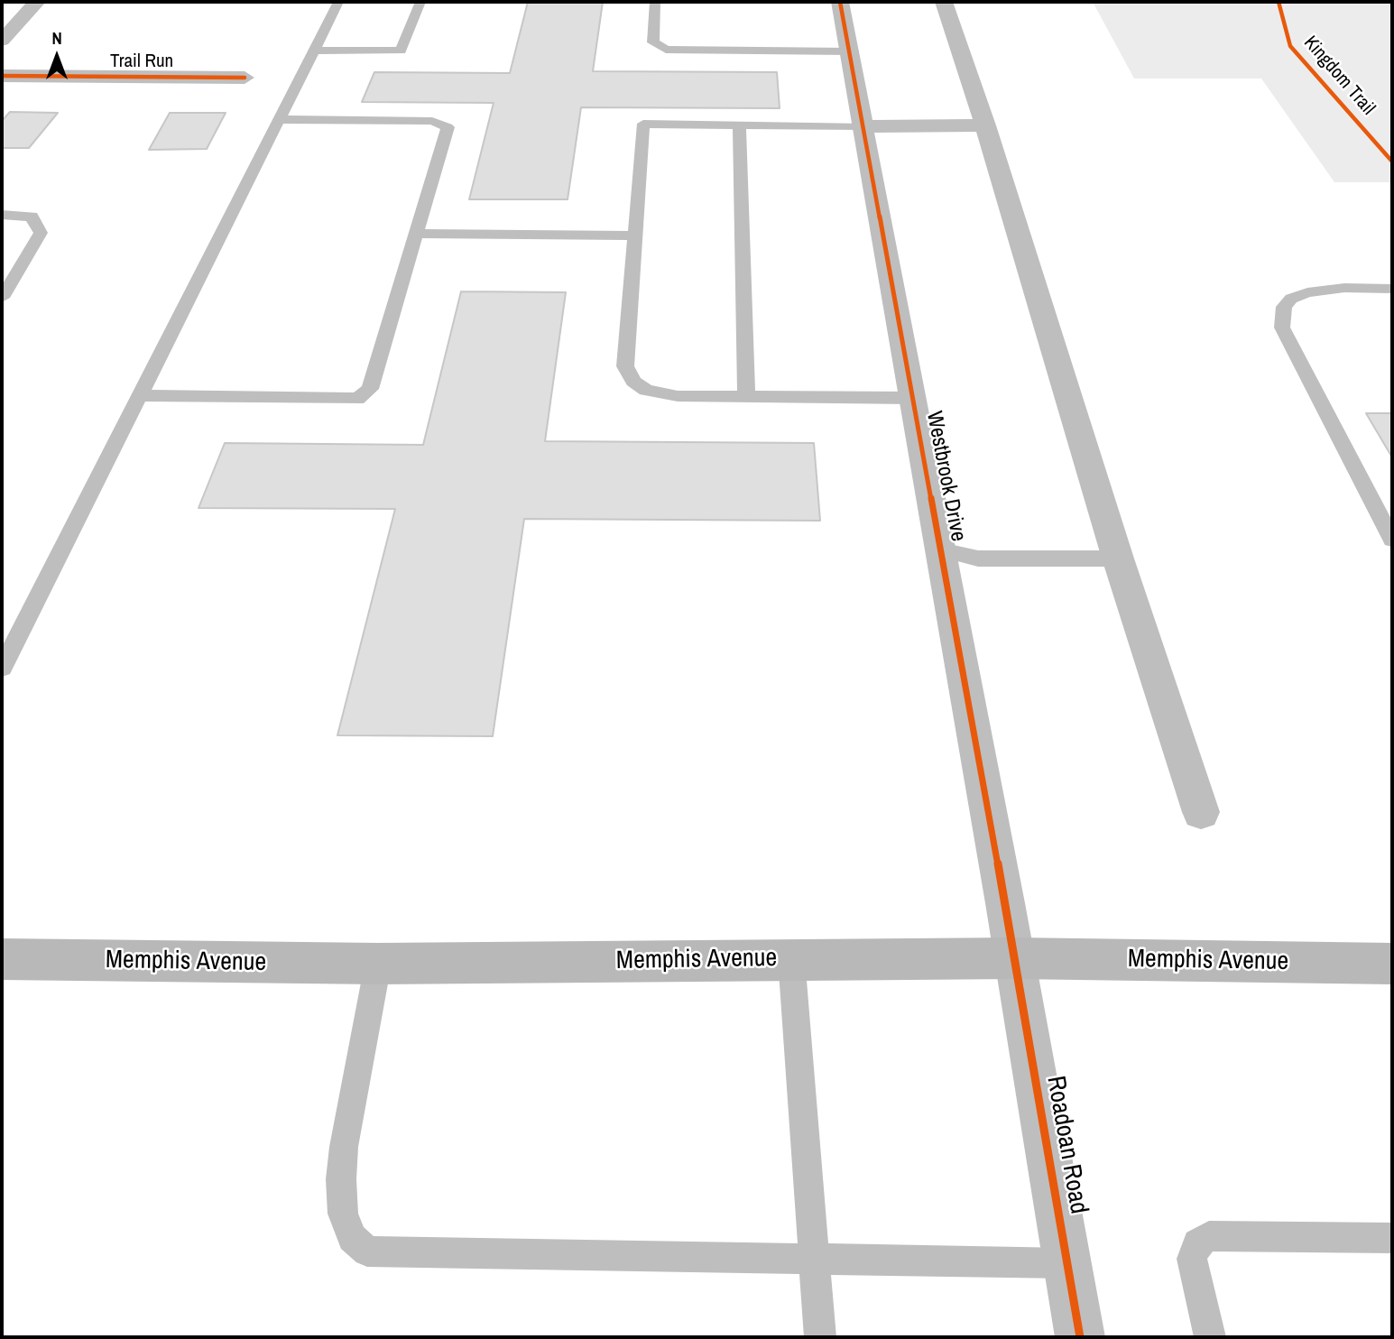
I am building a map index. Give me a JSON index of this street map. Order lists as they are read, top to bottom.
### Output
{
  "streets": {
    "main road": ["Memphis Avenue"],
    "street": ["Trail Run", "Westbrook Drive", "Roadoan Road"],
    "cycle path": ["Kingdom Trail"]
  },
  "crossings": [
    ["Westbrook Drive", "Memphis Avenue"],
    ["Westbrook Drive", "Roadoan Road"],
    ["Memphis Avenue", "Roadoan Road"]
  ],
  "north": "top"
}
